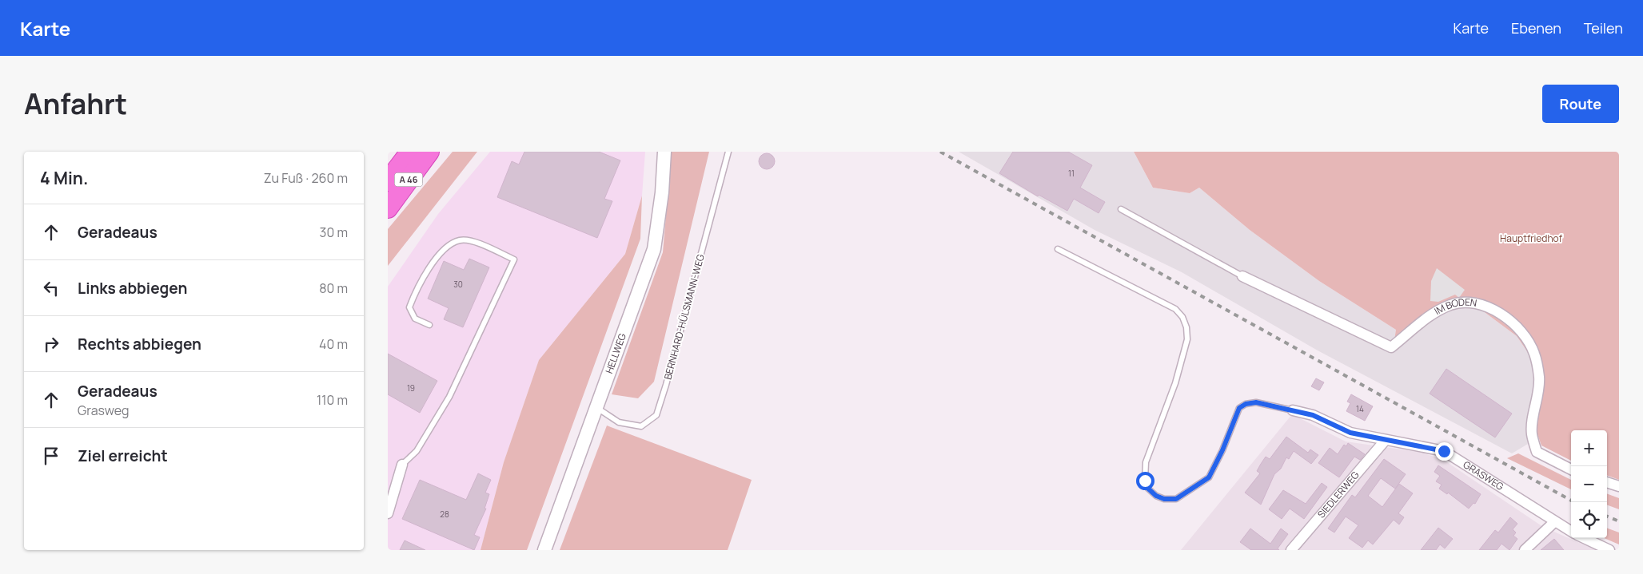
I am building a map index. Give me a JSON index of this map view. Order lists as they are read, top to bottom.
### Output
{
  "streets": {
    "highway": ["A 46"],
    "street": [
      "IM BODEN",
      "HELLWEG",
      "GRASWEG",
      "SIEDLERWEG"
    ],
    "lane": ["BERNHARD-HÜLSMANN-WEG"]
  },
  "crossings": [
    ["BERNHARD-HÜLSMANN-WEG", "HELLWEG"],
    ["GRASWEG", "SIEDLERWEG"]
  ],
  "parks": ["Hauptfriedhof"],
  "house_numbers": [
    "11",
    "30",
    "19",
    "14",
    "28"
  ],
  "page": {
    "header": "Karte",
    "nav": ["Karte", "Ebenen", "Teilen"],
    "title": "Anfahrt",
    "buttons": "Route",
    "heading": ["4 Min.", "Zu Fuß · 260 m"],
    "list": [
      ["Geradeaus", "30 m"],
      ["Links abbiegen", "80 m"],
      ["Rechts abbiegen", "40 m"],
      ["Geradeaus", "Grasweg", "110 m"],
      "Ziel erreicht"
    ],
    "map_buttons": ["+", "−"]
  }
}
